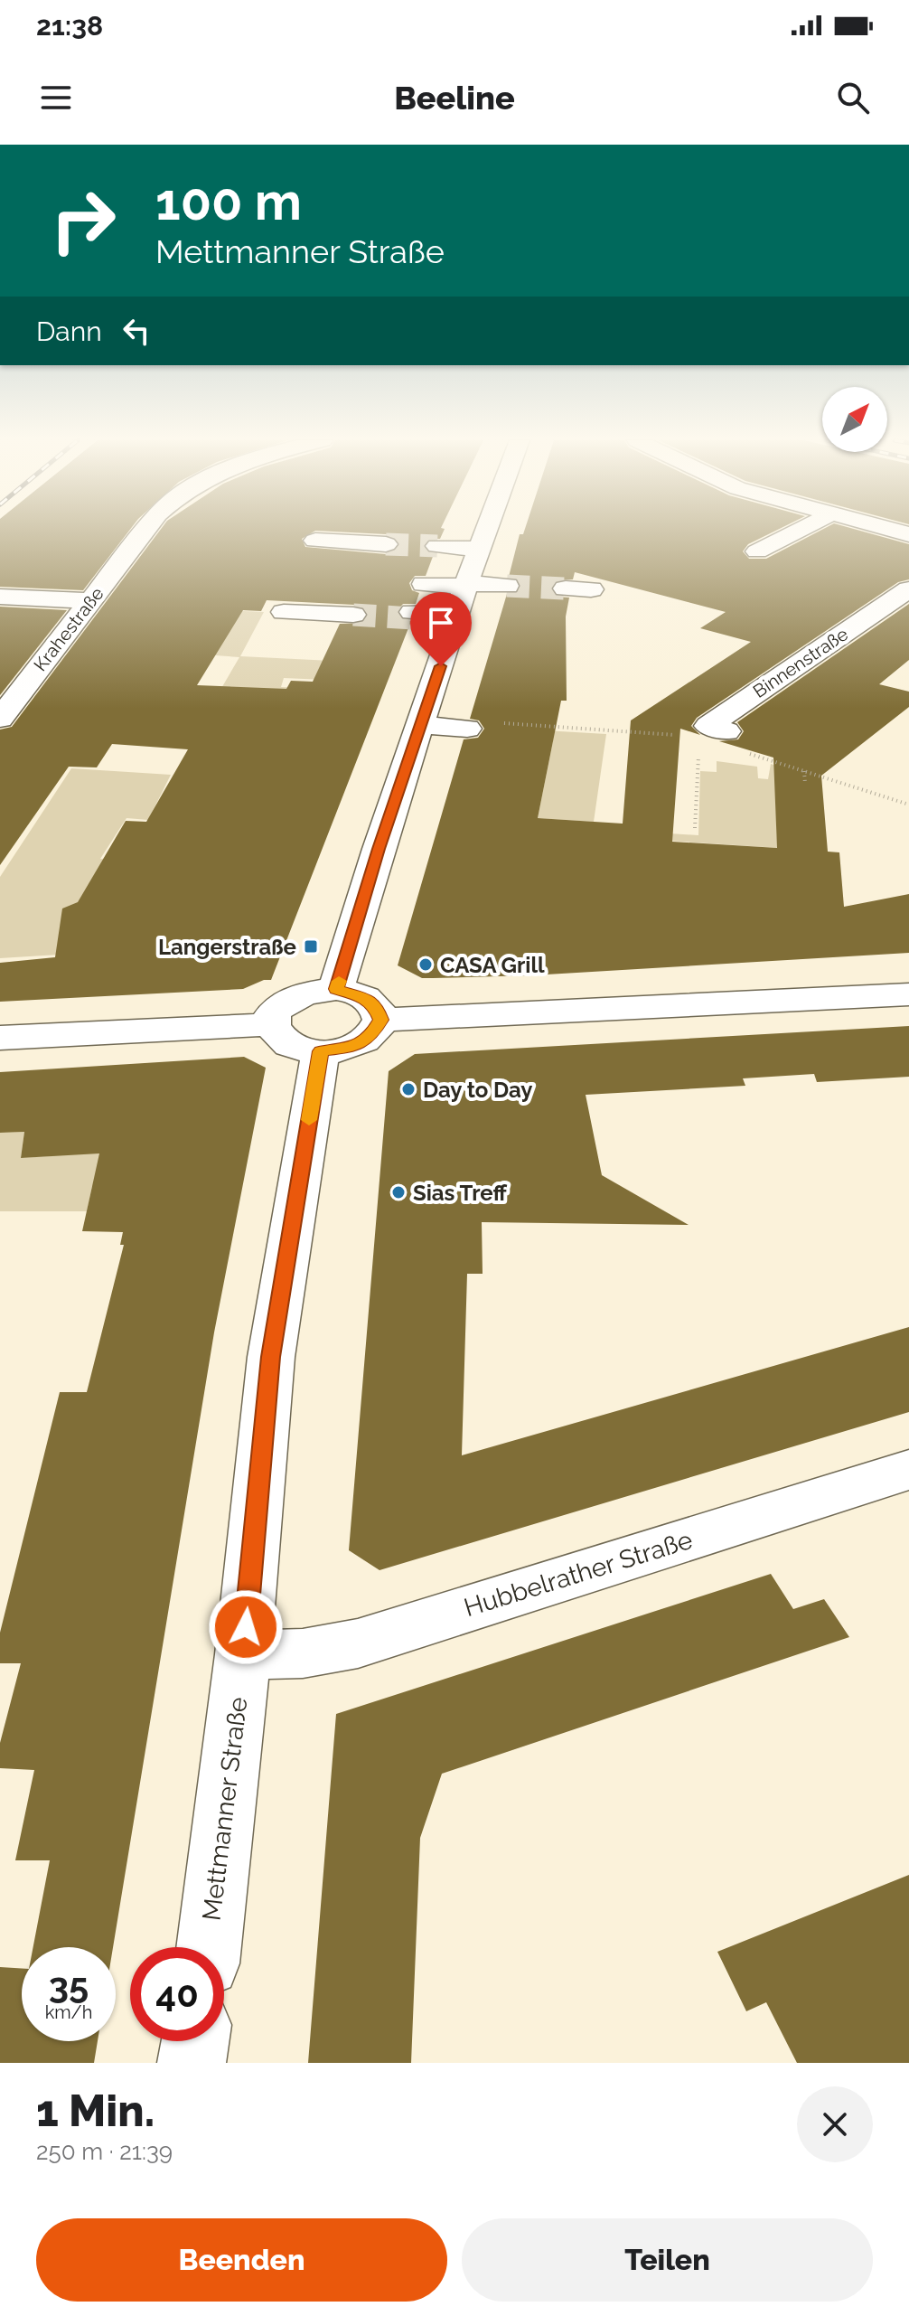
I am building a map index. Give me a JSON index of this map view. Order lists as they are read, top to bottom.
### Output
{
  "streets": {
    "street": [
      "Krahestraße",
      "Binnenstraße",
      "Hubbelrather Straße",
      "Mettmanner Straße"
    ]
  },
  "crossings": [
    ["Hubbelrather Straße", "Mettmanner Straße"]
  ],
  "places": {
    "transit": ["Langerstraße"],
    "other": ["CASA Grill", "Day to Day", "Sias Treff"]
  },
  "north": "top right",
  "page": {
    "status": "21:38",
    "header": "Beeline",
    "turn": ["100 m", "Mettmanner Straße"],
    "then": "Dann",
    "speed": "35 km/h",
    "limit": "40",
    "heading": ["1 Min.", "250 m · 21:39"],
    "buttons": ["Beenden", "Teilen"]
  }
}
